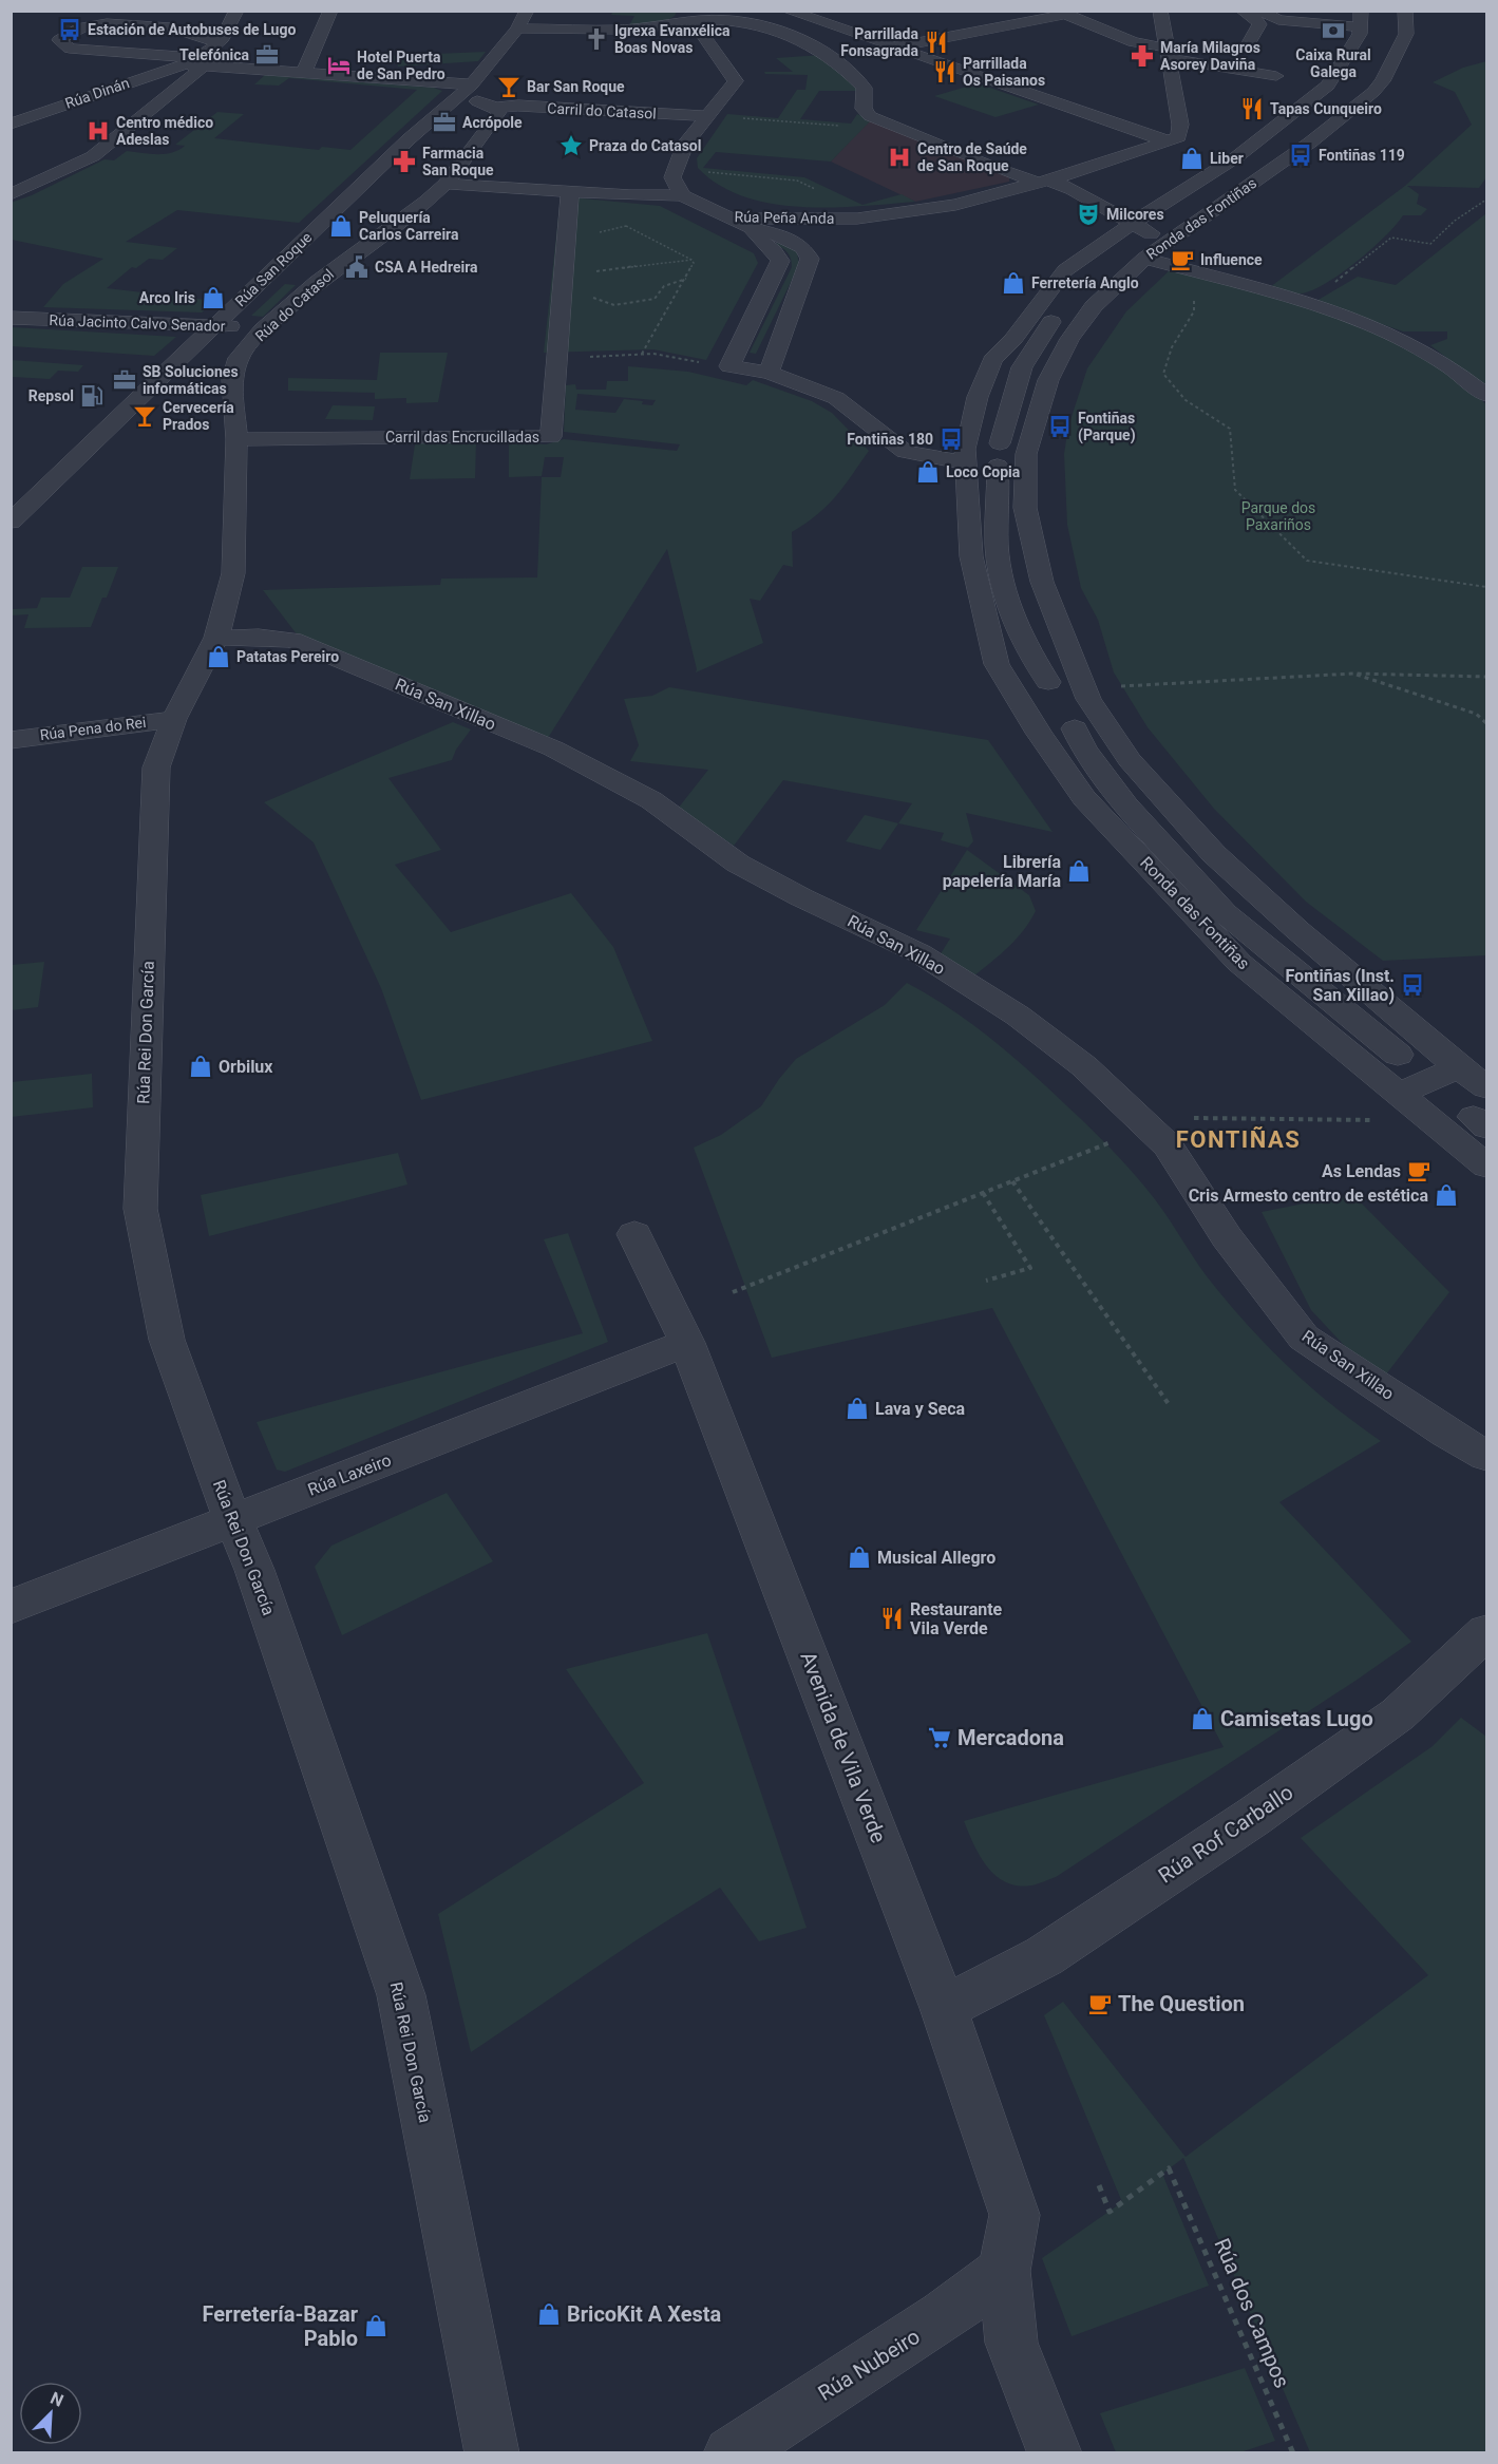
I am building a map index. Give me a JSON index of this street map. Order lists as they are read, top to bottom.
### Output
{
  "streets": {
    "street": [
      "Rúa Dinán",
      "Carril do Catasol",
      "Rúa Peña Anda",
      "Ronda das Fontiñas",
      "Rúa San Roque",
      "Rúa do Catasol",
      "Rúa Jacinto Calvo Senador",
      "Carril das Encrucilladas",
      "Rúa San Xillao",
      "Rúa Pena do Rei",
      "Rúa Rei Don García",
      "Rúa Laxeiro",
      "Avenida de Vila Verde",
      "Rúa Rof Carballo",
      "Rúa Nubeiro"
    ],
    "path": ["Rúa dos Campos"]
  },
  "crossings": [
    ["Carril do Catasol", "Rúa do Catasol"],
    ["Rúa Peña Anda", "Rúa do Catasol"],
    ["Rúa San Roque", "Rúa Jacinto Calvo Senador"],
    ["Rúa do Catasol", "Rúa Jacinto Calvo Senador"],
    ["Rúa do Catasol", "Carril das Encrucilladas"],
    ["Rúa do Catasol", "Rúa Rei Don García"],
    ["Carril das Encrucilladas", "Rúa Rei Don García"],
    ["Rúa San Xillao", "Rúa Rei Don García"],
    ["Rúa Pena do Rei", "Rúa Rei Don García"],
    ["Rúa Rei Don García", "Rúa Laxeiro"],
    ["Rúa Laxeiro", "Avenida de Vila Verde"],
    ["Avenida de Vila Verde", "Rúa Rof Carballo"],
    ["Avenida de Vila Verde", "Rúa Nubeiro"]
  ],
  "districts": ["FONTIÑAS"],
  "parks": ["Parque dos Paxariños"],
  "places": {
    "bus stop": [
      "Estación de Autobuses de Lugo",
      "Fontiñas 119",
      "Fontiñas (Parque)",
      "Fontiñas 180",
      "Fontiñas (Inst. San Xillao)"
    ],
    "bank": ["Caixa Rural Galega"],
    "church": ["Igrexa Evanxélica Boas Novas"],
    "restaurant": [
      "Parrillada Fonsagrada",
      "Parrillada Os Paisanos",
      "Tapas Cunqueiro",
      "Restaurante Vila Verde"
    ],
    "office": ["Telefónica", "Acrópole", "SB Soluciones informáticas"],
    "pharmacy": ["María Milagros Asorey Daviña", "Farmacia San Roque"],
    "hotel": ["Hotel Puerta de San Pedro"],
    "bar": ["Bar San Roque", "Cervecería Prados"],
    "hospital": ["Centro médico Adeslas", "Centro de Saúde de San Roque"],
    "place": ["Praza do Catasol"],
    "shop": [
      "Liber",
      "Peluquería Carlos Carreira",
      "Ferretería Anglo",
      "Arco Iris",
      "Loco Copia",
      "Patatas Pereiro",
      "Librería papelería María",
      "Orbilux",
      "Cris Armesto centro de estética",
      "Lava y Seca",
      "Musical Allegro",
      "Camisetas Lugo",
      "BricoKit A Xesta",
      "Ferretería-Bazar Pablo"
    ],
    "theatre": ["Milcores"],
    "cafe": ["Influence", "As Lendas", "The Question"],
    "public building": ["CSA A Hedreira"],
    "fuel station": ["Repsol"],
    "supermarket": ["Mercadona"]
  },
  "north": "top right"
}
